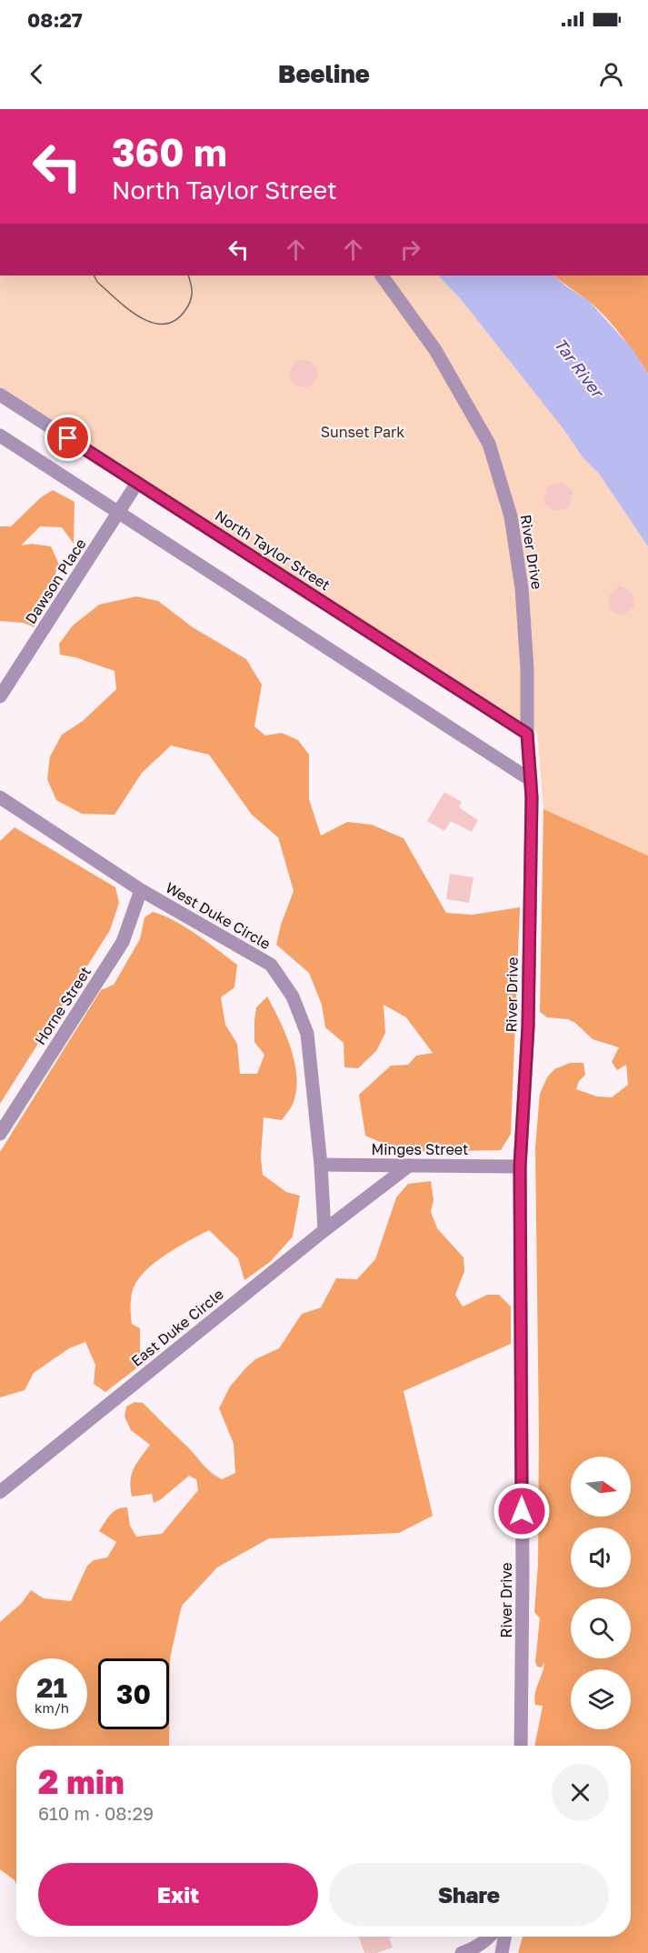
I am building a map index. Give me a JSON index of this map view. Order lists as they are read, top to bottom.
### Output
{
  "streets": {
    "street": [
      "North Taylor Street",
      "River Drive",
      "Dawson Place",
      "West Duke Circle",
      "Horne Street",
      "Minges Street",
      "East Duke Circle"
    ]
  },
  "crossings": [
    ["North Taylor Street", "River Drive"],
    ["North Taylor Street", "Dawson Place"],
    ["River Drive", "Minges Street"],
    ["West Duke Circle", "Horne Street"],
    ["West Duke Circle", "Minges Street"],
    ["Minges Street", "East Duke Circle"]
  ],
  "water": ["Tar River"],
  "parks": ["Sunset Park"],
  "north": "right",
  "page": {
    "status": "08:27",
    "header": "Beeline",
    "turn": ["360 m", "North Taylor Street"],
    "speed": "21 km/h",
    "limit": "30",
    "heading": ["2 min", "610 m · 08:29"],
    "buttons": ["Exit", "Share"]
  }
}
